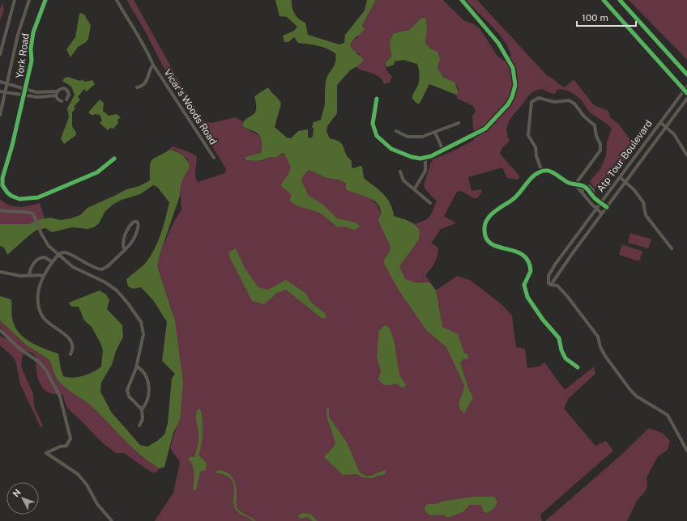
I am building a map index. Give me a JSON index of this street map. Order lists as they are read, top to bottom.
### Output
{
  "streets": {
    "street": ["York Road", "Vicar's Woods Road", "Atp Tour Boulevard"]
  },
  "scale_bar": "100 m",
  "north": "top left"
}
